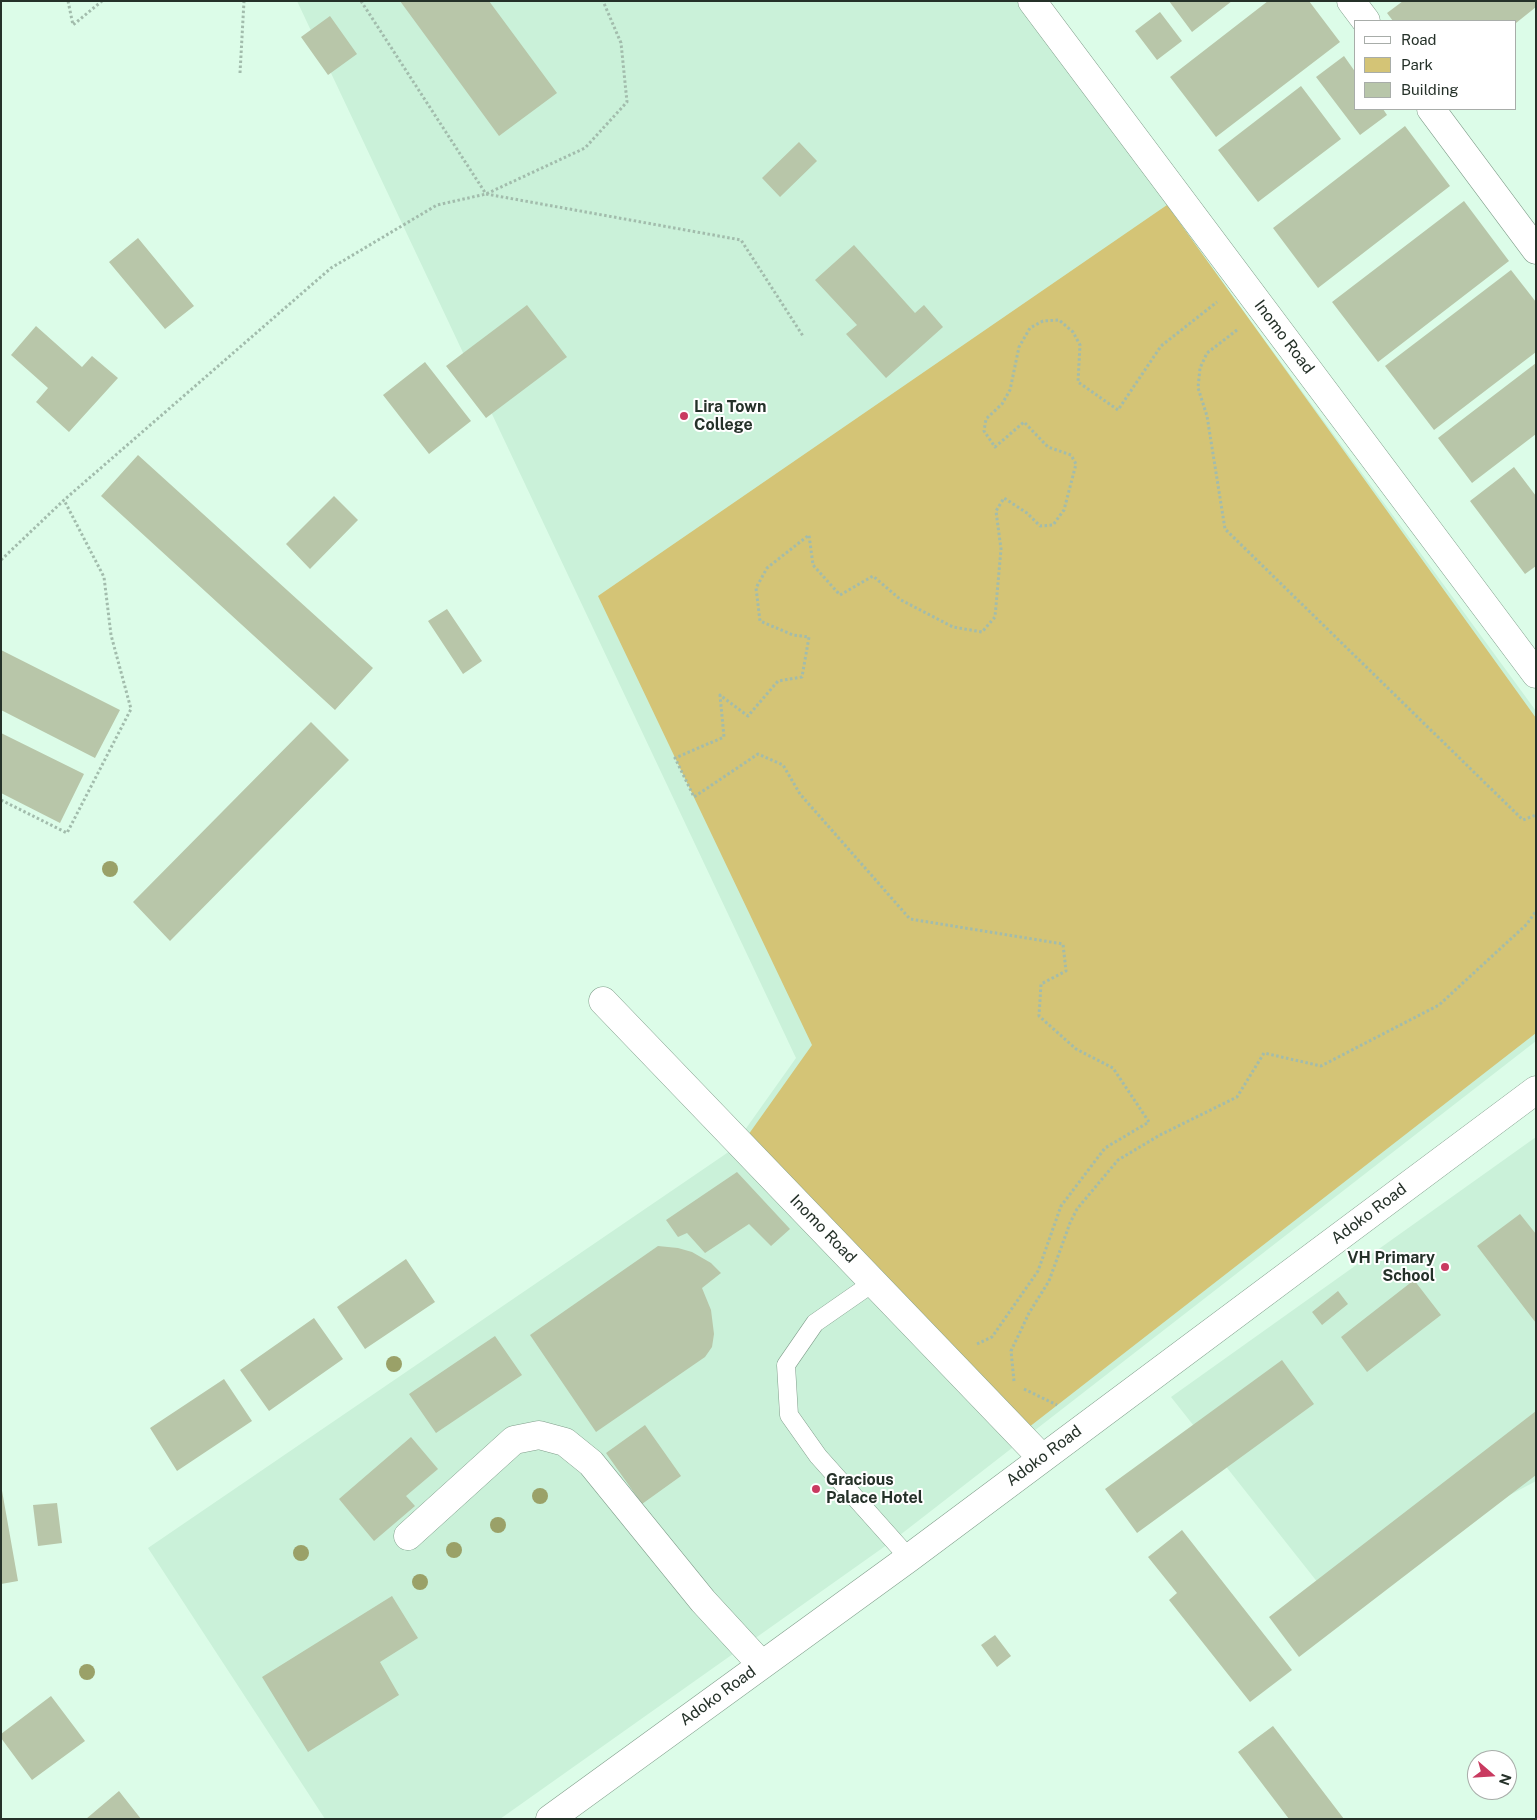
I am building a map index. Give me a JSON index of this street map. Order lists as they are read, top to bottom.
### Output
{
  "streets": {
    "street": ["Inomo Road", "Adoko Road"]
  },
  "crossings": [
    ["Inomo Road", "Adoko Road"]
  ],
  "places": ["Lira Town College", "VH Primary School", "Gracious Palace Hotel"],
  "legend": ["Road", "Park", "Building"],
  "north": "right"
}
